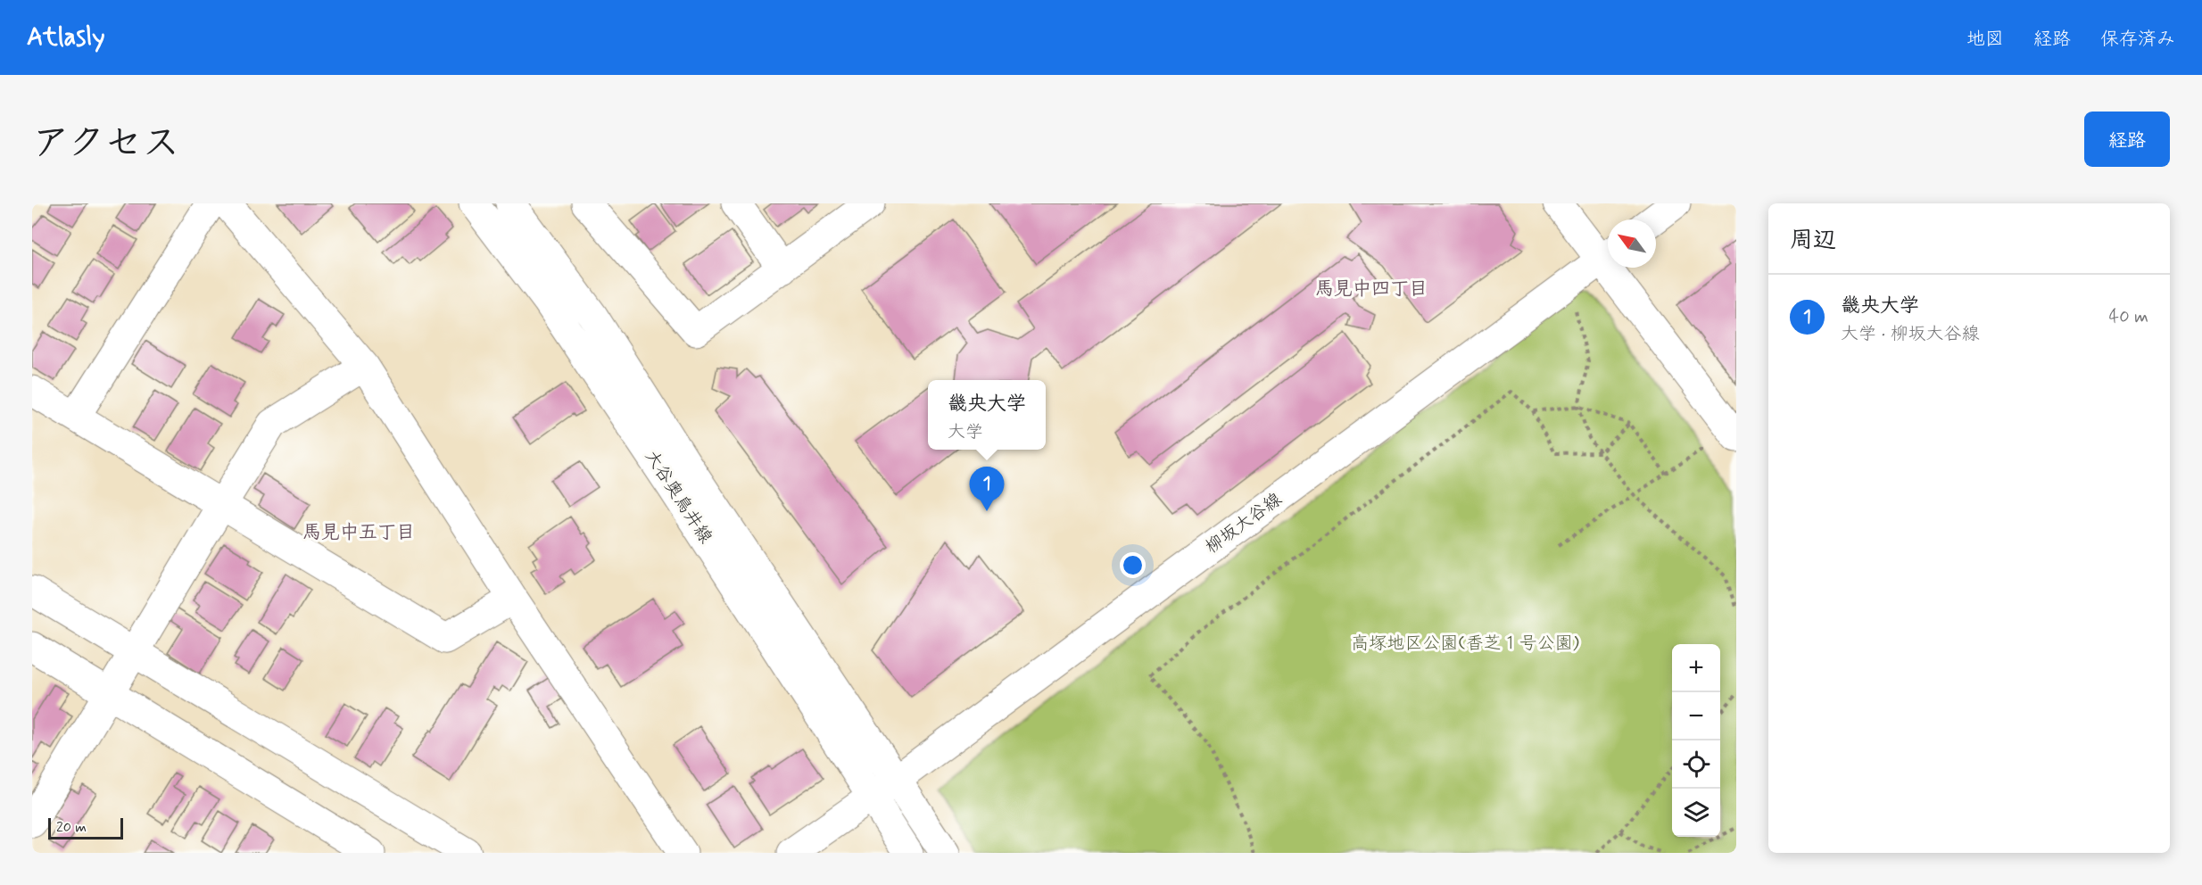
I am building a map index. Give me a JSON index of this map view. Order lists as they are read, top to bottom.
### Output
{
  "streets": {
    "street": ["大谷奥鳥井線", "柳坂大谷線"]
  },
  "crossings": [
    ["大谷奥鳥井線", "柳坂大谷線"]
  ],
  "districts": ["馬見中四丁目", "馬見中五丁目"],
  "parks": ["高塚地区公園(香芝１号公園)"],
  "scale_bar": "20 m",
  "north": "top left",
  "page": {
    "header": "Atlasly",
    "nav": ["地図", "経路", "保存済み"],
    "title": "アクセス",
    "buttons": "経路",
    "heading": "周辺",
    "list": [
      {
        "mark": "1",
        "name": "畿央大学",
        "note": "大学 · 柳坂大谷線",
        "value": "40 m"
      }
    ],
    "popup": ["畿央大学", "大学"],
    "pins": "1",
    "map_buttons": ["+", "−"],
    "scale": "20 m"
  }
}
